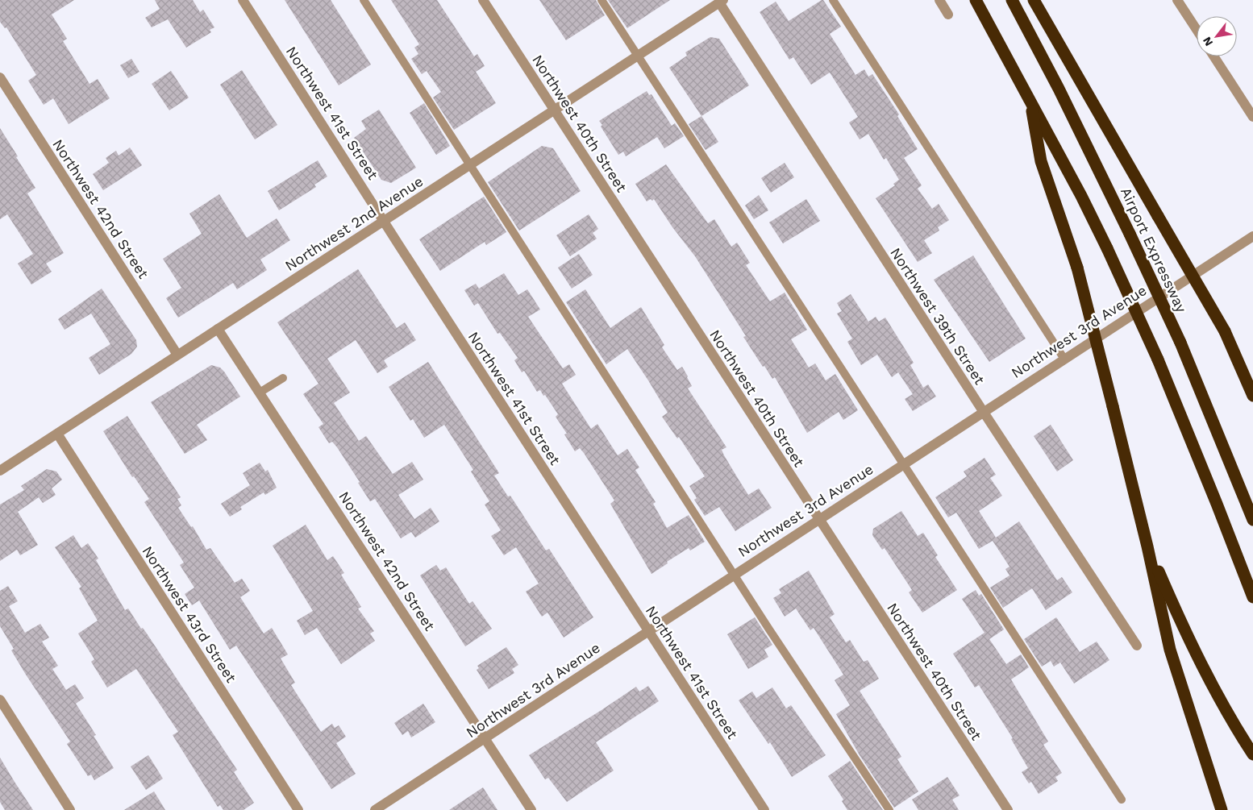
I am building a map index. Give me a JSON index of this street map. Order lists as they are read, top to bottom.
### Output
{
  "streets": {
    "highway": ["Airport Expressway"],
    "street": [
      "Northwest 41st Street",
      "Northwest 40th Street",
      "Northwest 42nd Street",
      "Northwest 2nd Avenue",
      "Northwest 39th Street",
      "Northwest 3rd Avenue",
      "Northwest 43rd Street"
    ]
  },
  "crossings": [
    ["Northwest 41st Street", "Northwest 2nd Avenue"],
    ["Northwest 41st Street", "Northwest 3rd Avenue"],
    ["Northwest 40th Street", "Northwest 2nd Avenue"],
    ["Northwest 40th Street", "Northwest 3rd Avenue"],
    ["Northwest 42nd Street", "Northwest 2nd Avenue"],
    ["Northwest 42nd Street", "Northwest 3rd Avenue"],
    ["Northwest 2nd Avenue", "Northwest 39th Street"],
    ["Northwest 2nd Avenue", "Northwest 43rd Street"],
    ["Northwest 39th Street", "Northwest 3rd Avenue"]
  ],
  "north": "bottom left"
}
